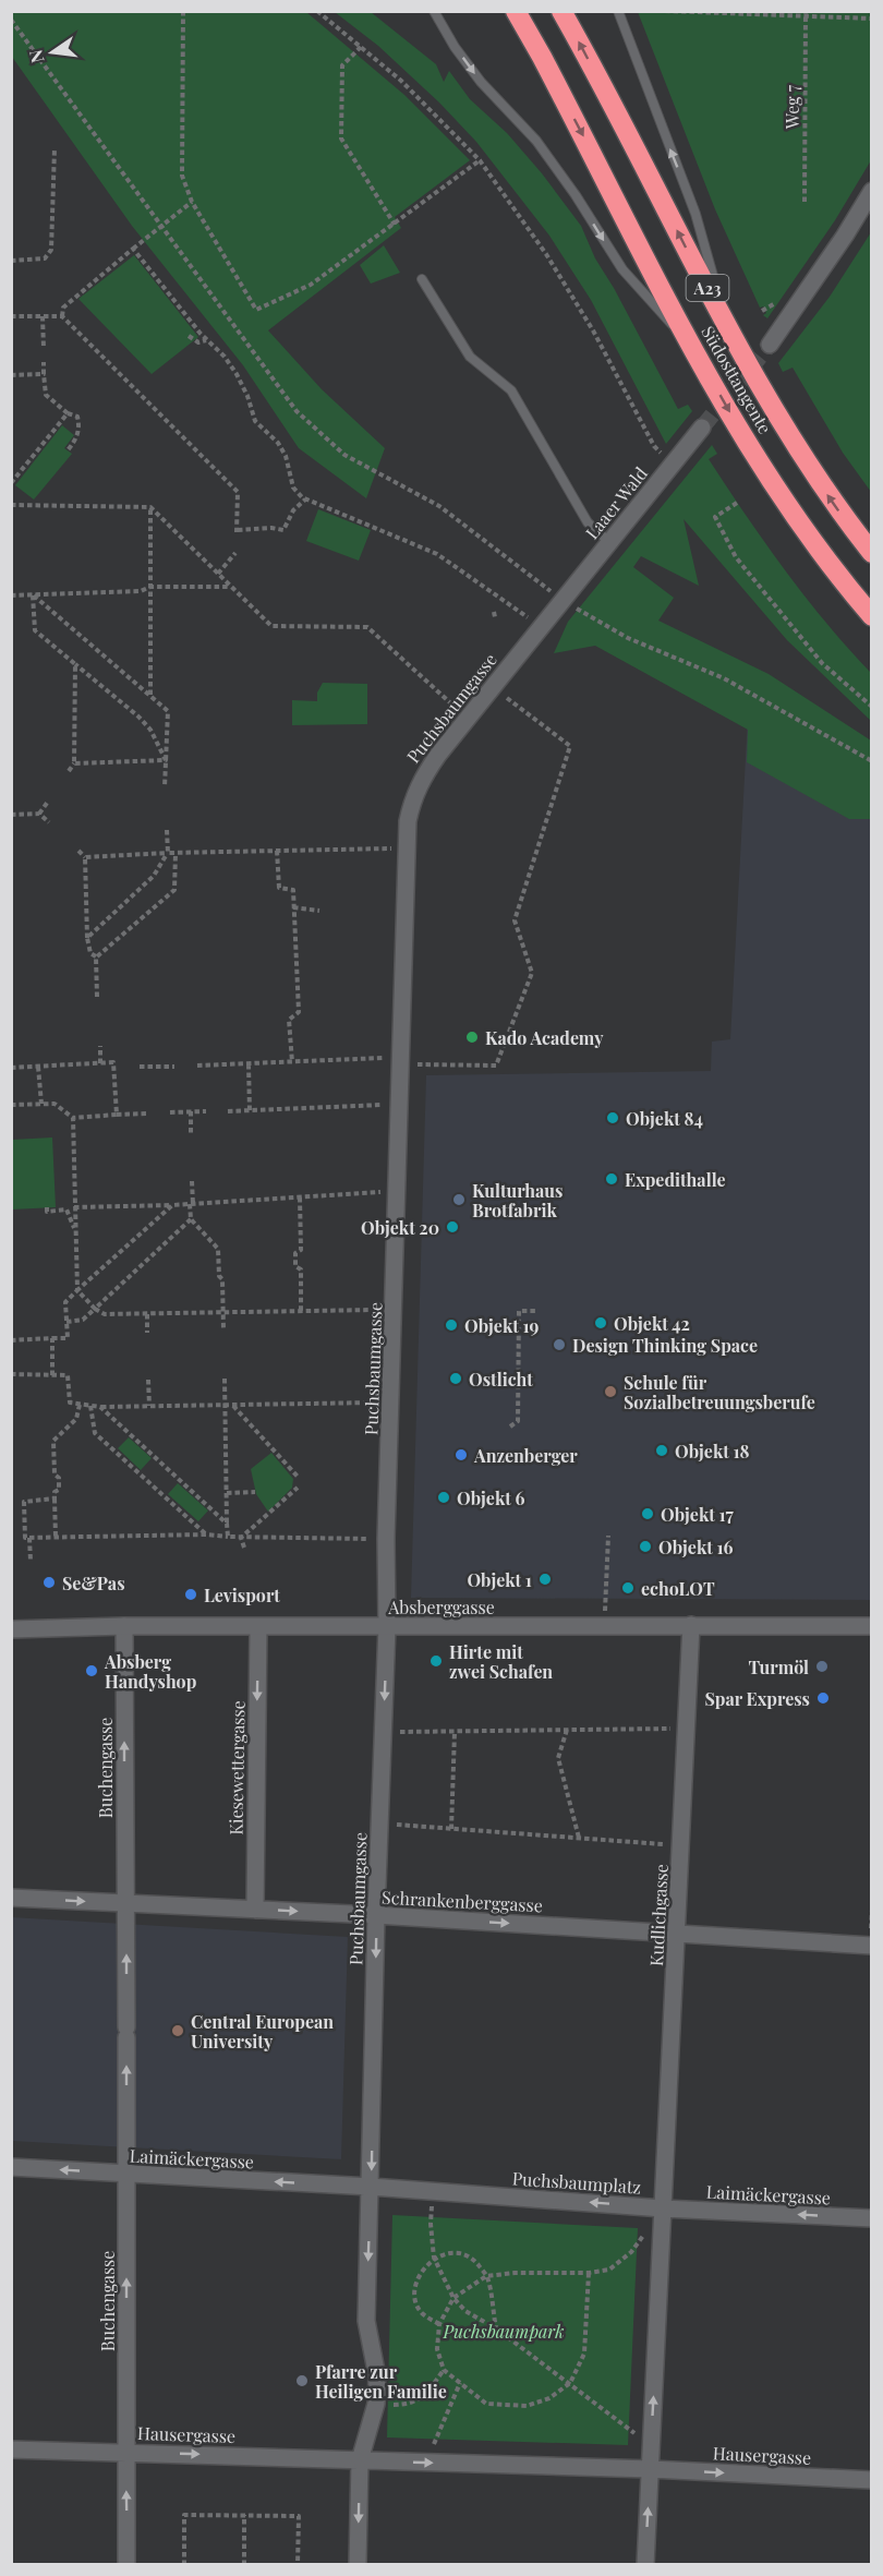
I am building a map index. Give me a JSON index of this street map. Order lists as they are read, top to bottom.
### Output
{
  "streets": {
    "highway": ["A23", "Südosttangente"],
    "street": [
      "Laaer Wald",
      "Puchsbaumgasse",
      "Absberggasse",
      "Buchengasse",
      "Kiesewettergasse",
      "Schrankenberggasse",
      "Kudlichgasse",
      "Laimäckergasse",
      "Puchsbaumplatz",
      "Hausergasse"
    ],
    "path": ["Weg 7"]
  },
  "crossings": [
    ["Laaer Wald", "Puchsbaumgasse"],
    ["Puchsbaumgasse", "Absberggasse"],
    ["Puchsbaumgasse", "Schrankenberggasse"],
    ["Puchsbaumgasse", "Laimäckergasse"],
    ["Puchsbaumgasse", "Puchsbaumplatz"],
    ["Absberggasse", "Buchengasse"],
    ["Absberggasse", "Kiesewettergasse"],
    ["Absberggasse", "Kudlichgasse"],
    ["Buchengasse", "Schrankenberggasse"],
    ["Buchengasse", "Laimäckergasse"],
    ["Buchengasse", "Hausergasse"],
    ["Kiesewettergasse", "Schrankenberggasse"],
    ["Schrankenberggasse", "Kudlichgasse"],
    ["Kudlichgasse", "Laimäckergasse"],
    ["Kudlichgasse", "Puchsbaumplatz"],
    ["Laimäckergasse", "Puchsbaumplatz"],
    ["Puchsbaumplatz", "Hausergasse"]
  ],
  "one_way": [
    "Buchengasse",
    "Kiesewettergasse",
    "Schrankenberggasse",
    "Laimäckergasse",
    "Hausergasse"
  ],
  "parks": ["Puchsbaumpark"],
  "places": [
    "Kado Academy",
    "Objekt 84",
    "Expedithalle",
    "Kulturhaus Brotfabrik",
    "Objekt 20",
    "Objekt 42",
    "Objekt 19",
    "Design Thinking Space",
    "Ostlicht",
    "Schule für Sozialbetreuungsberufe",
    "Objekt 18",
    "Anzenberger",
    "Objekt 6",
    "Objekt 17",
    "Objekt 16",
    "Objekt 1",
    "Se&Pas",
    "echoLOT",
    "Levisport",
    "Hirte mit zwei Schafen",
    "Turmöl",
    "Absberg Handyshop",
    "Spar Express",
    "Central European University",
    "Pfarre zur Heiligen Familie"
  ],
  "north": "left"
}
